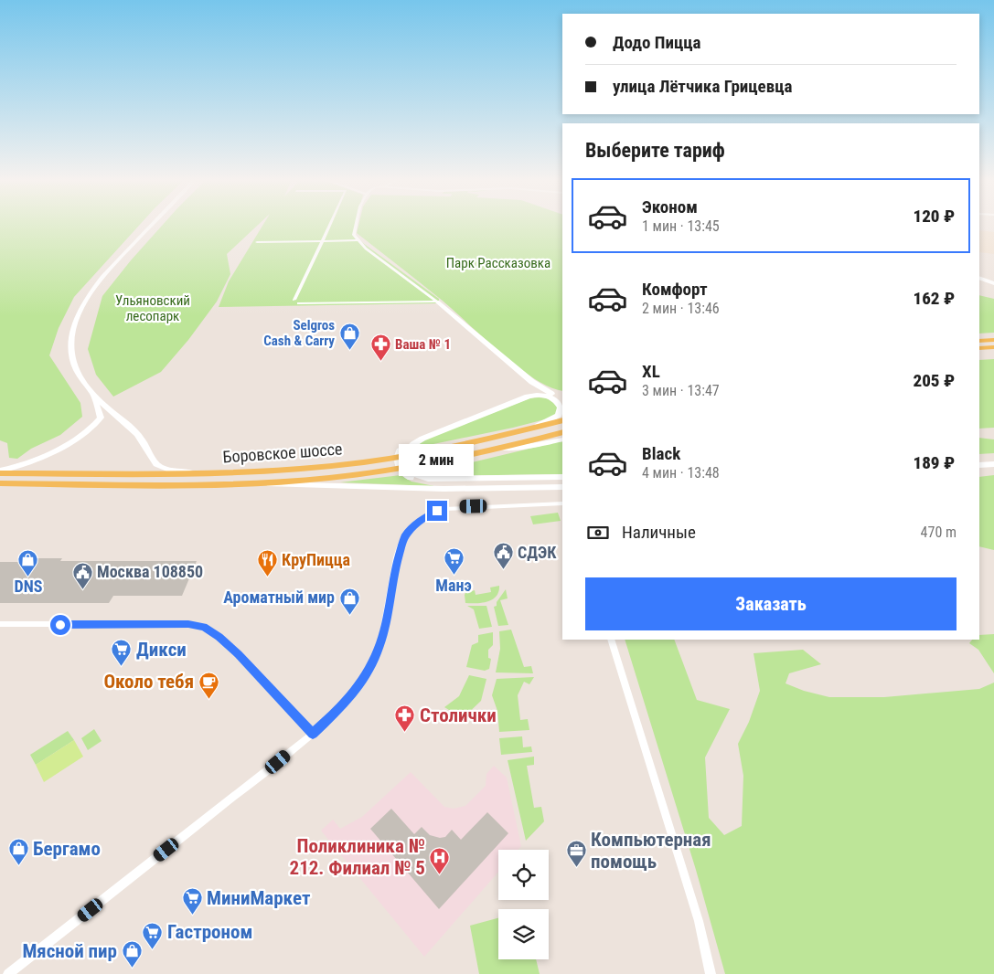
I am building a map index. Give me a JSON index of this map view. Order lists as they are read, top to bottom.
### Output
{
  "streets": {
    "main road": ["Боровское шоссе"]
  },
  "parks": ["Парк Рассказовка", "Ульяновский лесопарк"],
  "places": {
    "shop": [
      "Selgros Cash & Carry",
      "DNS",
      "Ароматный мир",
      "Бергамо",
      "Мясной пир"
    ],
    "pharmacy": ["Ваша № 1", "Столички"],
    "public building": ["СДЭК", "Москва 108850"],
    "supermarket": [
      "Манэ",
      "Дикси",
      "МиниМаркет",
      "Гастроном"
    ],
    "restaurant": ["КруПицца"],
    "cafe": ["Около тебя"],
    "office": ["Компьютерная помощь"],
    "hospital": ["Поликлиника № 212. Филиал № 5"]
  },
  "page": {
    "banner": ["Додо Пицца", "улица Лётчика Грицевца"],
    "heading": "Выберите тариф",
    "list": [
      {
        "name": "Эконом",
        "note": "1 мин · 13:45",
        "value": "120 ₽"
      },
      {
        "name": "Комфорт",
        "note": "2 мин · 13:46",
        "value": "162 ₽"
      },
      {
        "name": "XL",
        "note": "3 мин · 13:47",
        "value": "205 ₽"
      },
      {
        "name": "Black",
        "note": "4 мин · 13:48",
        "value": "189 ₽"
      }
    ],
    "bubble": "2 мин",
    "pay": ["Наличные", "470 m"],
    "buttons": "Заказать"
  }
}
